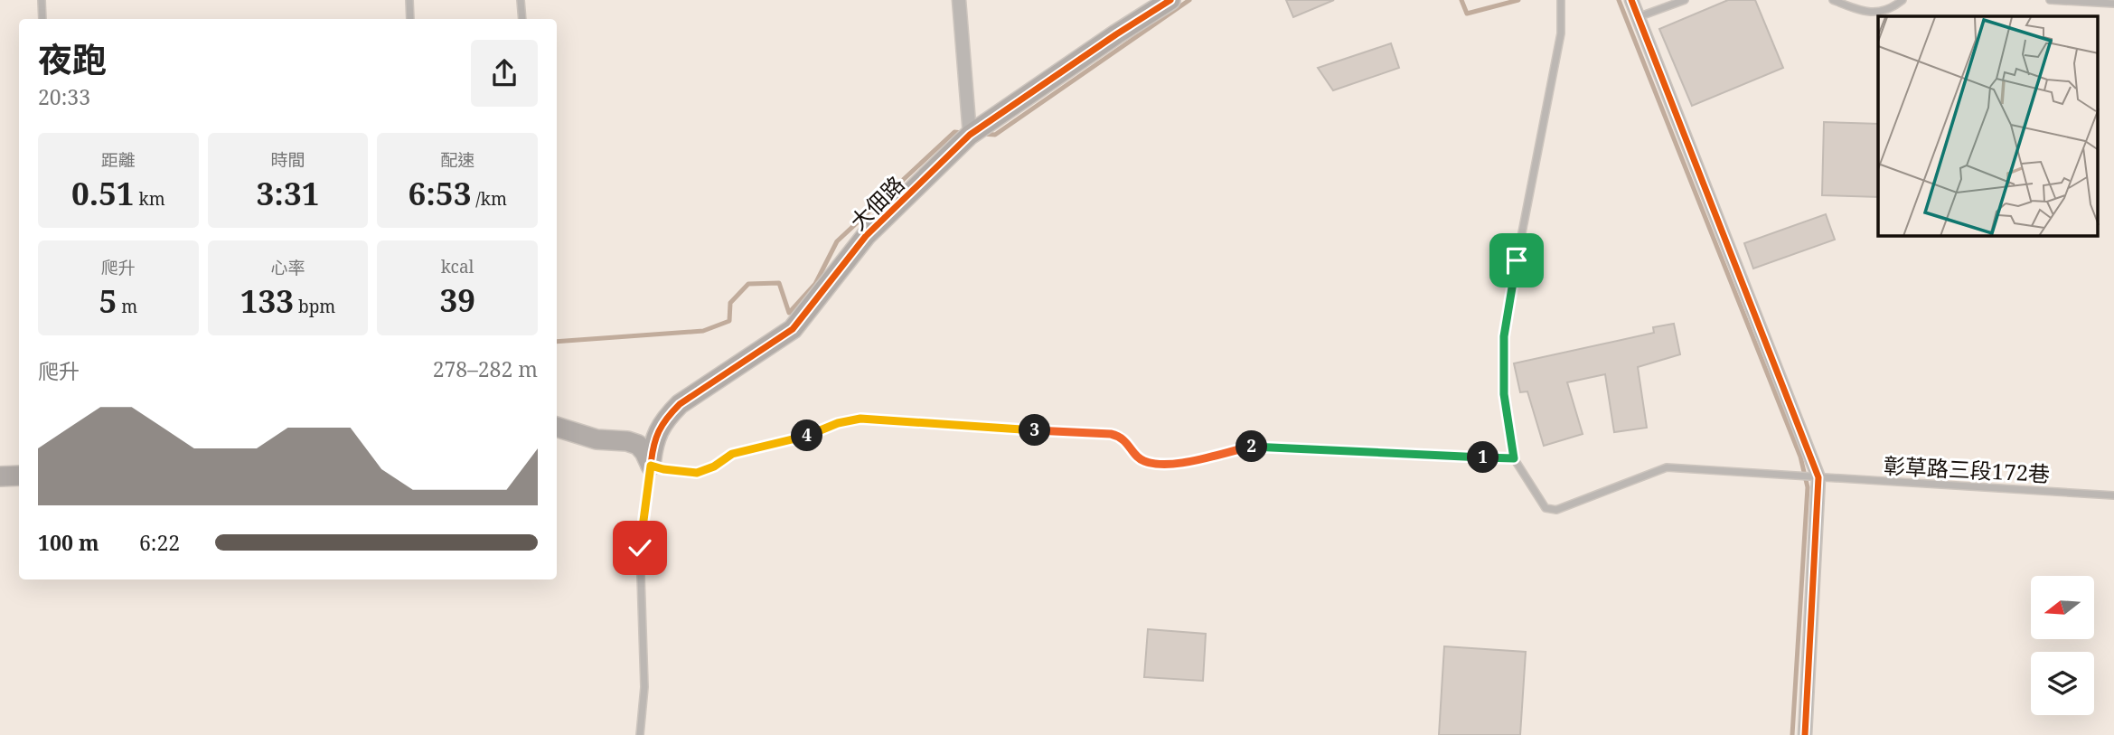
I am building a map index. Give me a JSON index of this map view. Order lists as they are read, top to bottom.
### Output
{
  "streets": {
    "street": ["大佃路"],
    "lane": ["彰草路三段172巷"]
  },
  "north": "left",
  "page": {
    "heading": ["夜跑", "20:33"],
    "stats": [
      ["距離", "0.51 km"],
      ["時間", "3:31"],
      ["配速", "6:53 /km"],
      ["爬升", "5 m"],
      ["心率", "133 bpm"],
      ["kcal", "39"]
    ],
    "chart": ["爬升", "278–282 m"],
    "pins": [
      "3",
      "4",
      "2",
      "1"
    ],
    "list": [
      {
        "name": "100 m",
        "note": "6:22"
      }
    ]
  }
}
